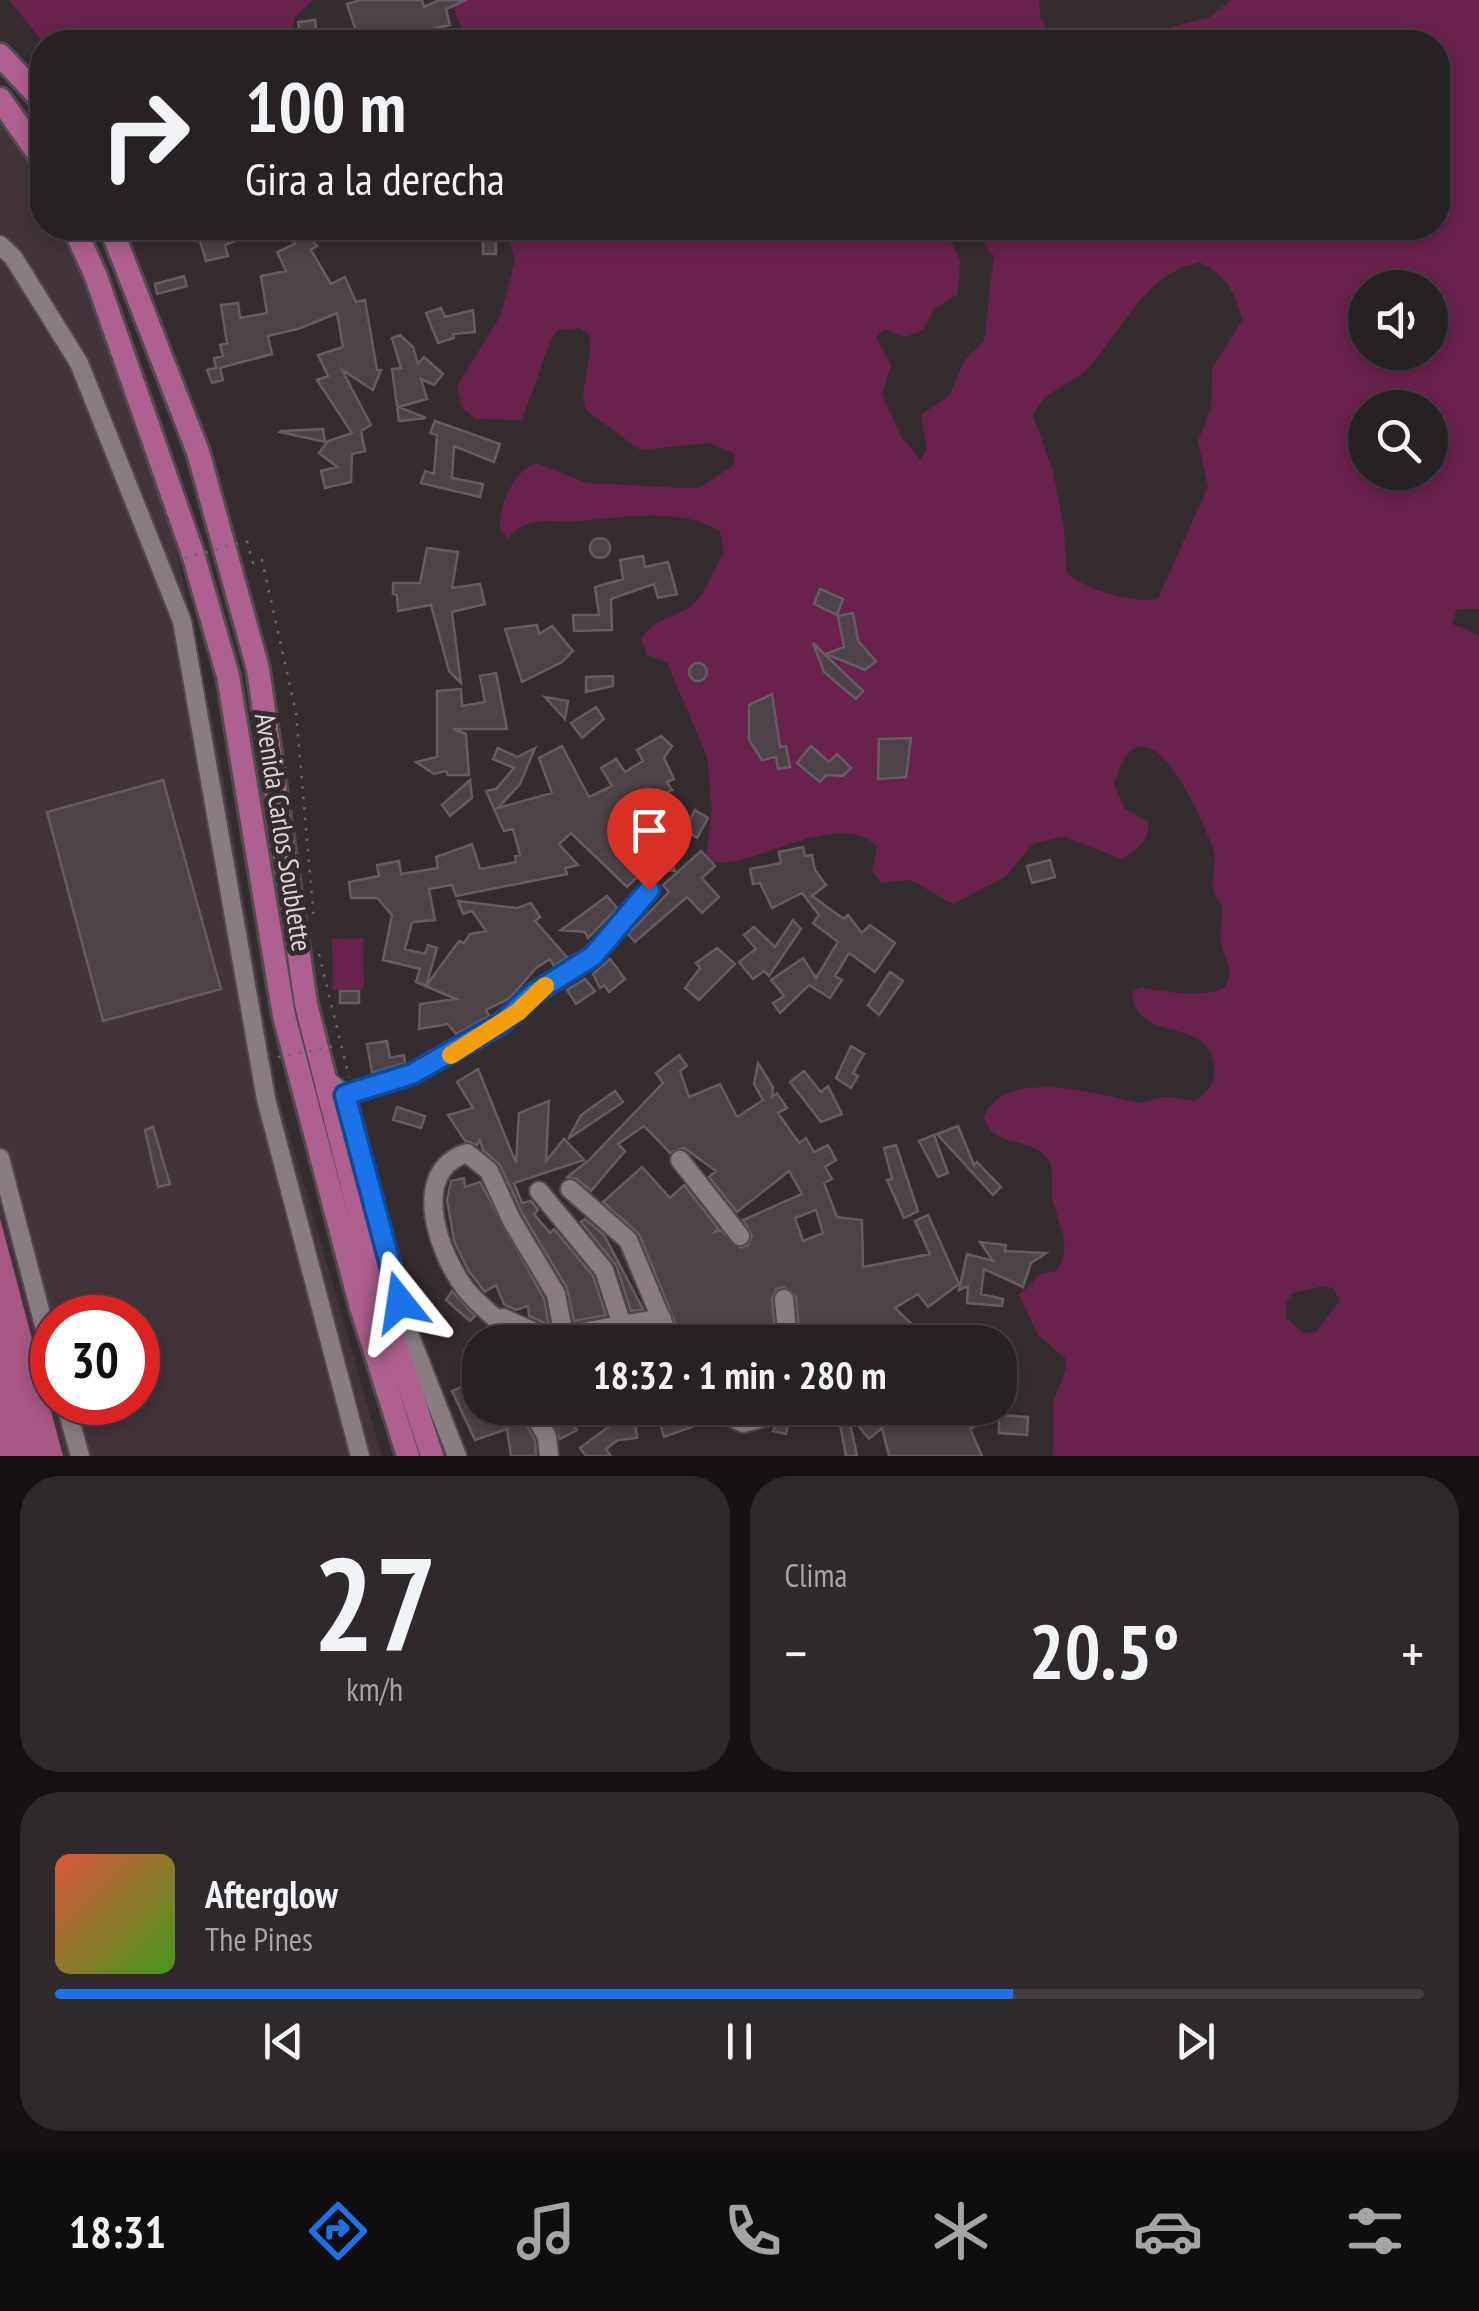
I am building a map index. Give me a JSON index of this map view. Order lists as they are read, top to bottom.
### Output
{
  "streets": {
    "main road": ["Avenida Carlos Soublette"]
  },
  "page": {
    "turn": ["100 m", "Gira a la derecha"],
    "limit": "30",
    "trip": "18:32 · 1 min · 280 m",
    "tile": [
      ["27", "km/h"],
      "Clima"
    ],
    "heat": ["−", "20.5°", "+"],
    "song": ["Afterglow", "The Pines"],
    "tabs": "18:31"
  }
}
